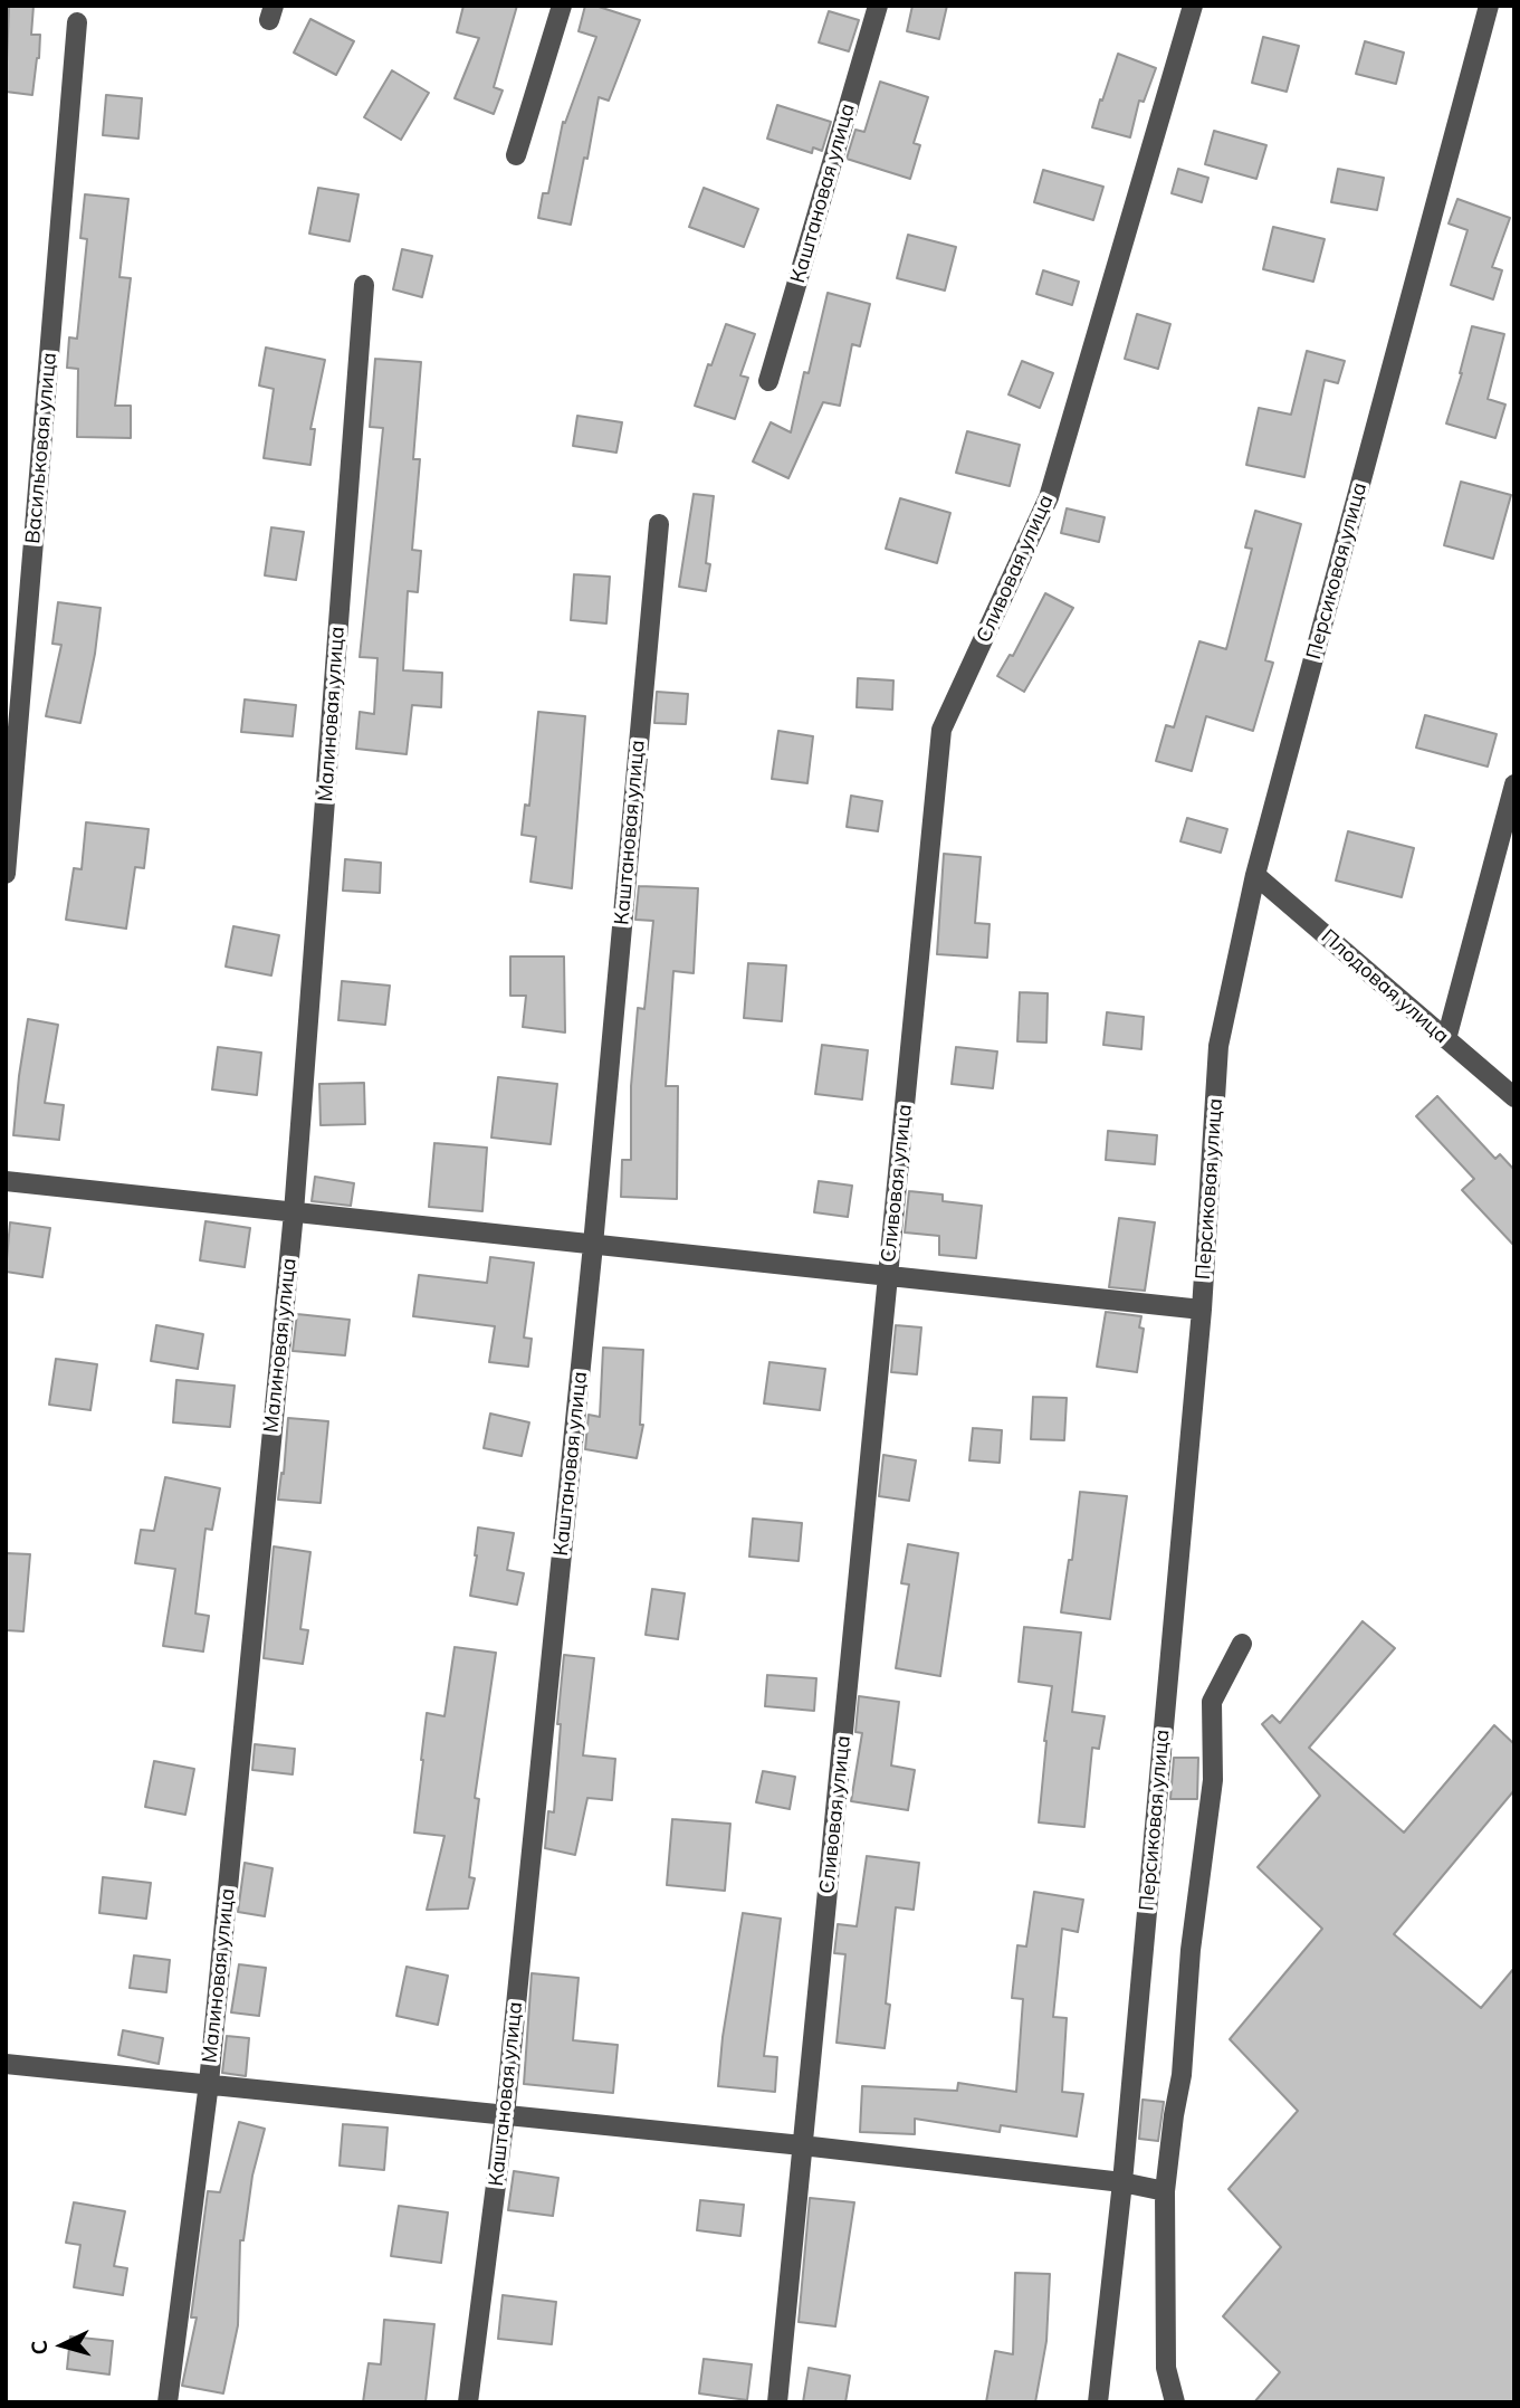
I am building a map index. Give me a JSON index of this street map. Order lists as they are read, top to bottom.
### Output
{
  "streets": {
    "street": [
      "Каштановая улица",
      "Васильковая улица",
      "Сливовая улица",
      "Персиковая улица",
      "Малиновая улица",
      "Плодовая улица"
    ]
  },
  "crossings": [
    ["Персиковая улица", "Плодовая улица"]
  ],
  "north": "left"
}
